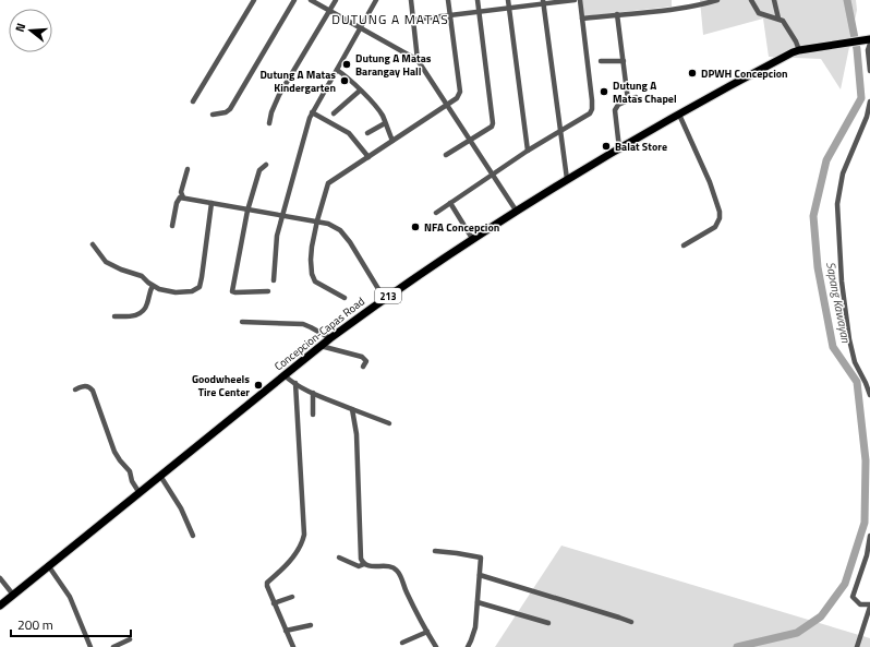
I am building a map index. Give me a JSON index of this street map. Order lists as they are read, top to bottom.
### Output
{
  "streets": {
    "main road": ["213", "Concepcion-Capas Road"]
  },
  "districts": ["DUTUNG A MATAS"],
  "water": ["Sapang Kawayan"],
  "places": [
    "Dutung A Matas Barangay Hall",
    "DPWH Concepcion",
    "Dutung A Matas Kindergarten",
    "Dutung A Matas Chapel",
    "Balat Store",
    "NFA Concepcion",
    "Goodwheels Tire Center"
  ],
  "scale_bar": "200 m",
  "north": "left"
}
